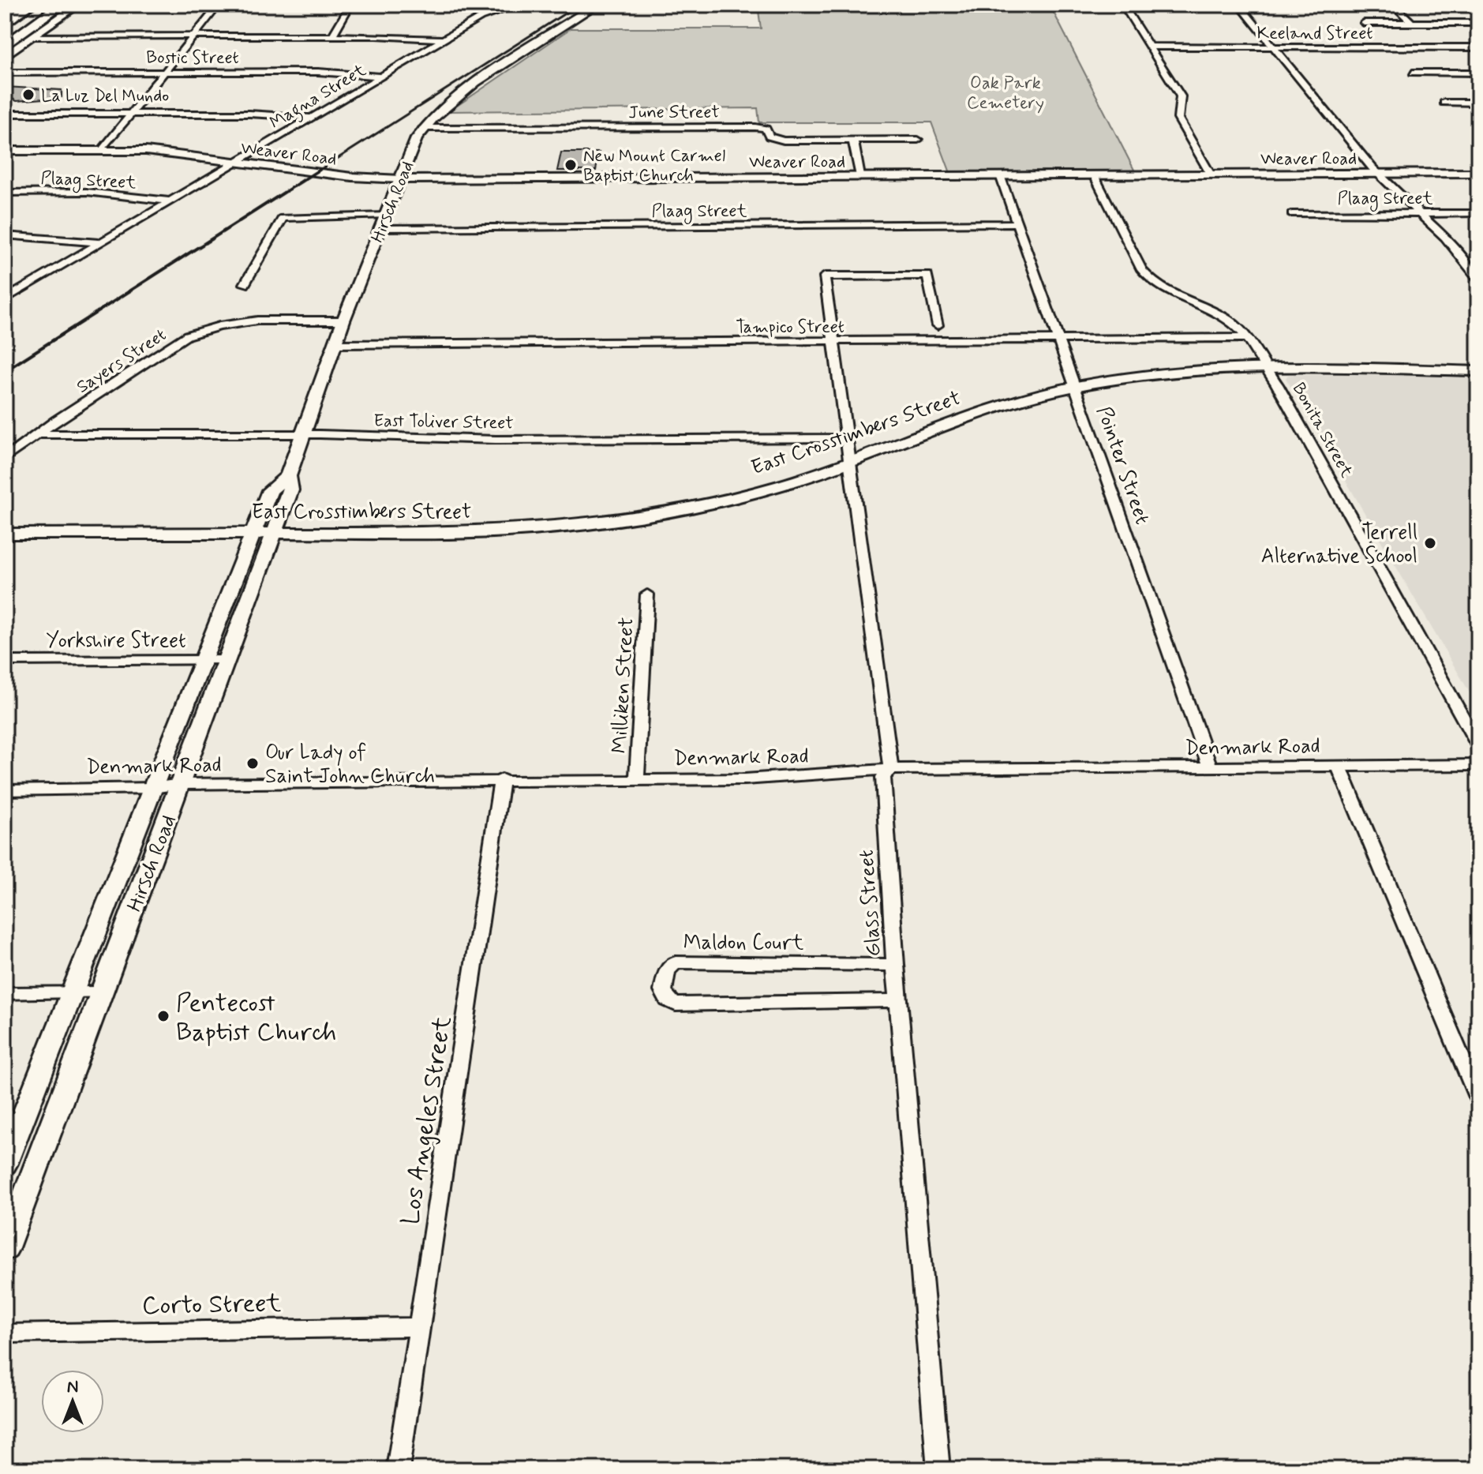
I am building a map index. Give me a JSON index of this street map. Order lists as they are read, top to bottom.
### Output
{
  "streets": {
    "main road": ["Hirsch Road", "East Crosstimbers Street"],
    "street": [
      "Keeland Street",
      "Bostic Street",
      "Magna Street",
      "June Street",
      "Weaver Road",
      "Plaag Street",
      "Tampico Street",
      "Sayers Street",
      "East Toliver Street",
      "Bonita Street",
      "Pointer Street",
      "Yorkshire Street",
      "Milliken Street",
      "Denmark Road",
      "Glass Street",
      "Maldon Court",
      "Los Angeles Street",
      "Corto Street"
    ]
  },
  "crossings": [
    ["Bostic Street", "Magna Street"],
    ["Magna Street", "Weaver Road"],
    ["Magna Street", "Plaag Street"],
    ["June Street", "Hirsch Road"],
    ["Weaver Road", "Hirsch Road"],
    ["Weaver Road", "Bonita Street"],
    ["Weaver Road", "Pointer Street"],
    ["Plaag Street", "Hirsch Road"],
    ["Plaag Street", "Pointer Street"],
    ["Hirsch Road", "Tampico Street"],
    ["Hirsch Road", "Sayers Street"],
    ["Hirsch Road", "East Toliver Street"],
    ["Hirsch Road", "East Crosstimbers Street"],
    ["Hirsch Road", "Yorkshire Street"],
    ["Hirsch Road", "Denmark Road"],
    ["Tampico Street", "Bonita Street"],
    ["Tampico Street", "Pointer Street"],
    ["Tampico Street", "Glass Street"],
    ["Sayers Street", "East Toliver Street"],
    ["East Toliver Street", "Glass Street"],
    ["Bonita Street", "East Crosstimbers Street"],
    ["East Crosstimbers Street", "Pointer Street"],
    ["East Crosstimbers Street", "Glass Street"],
    ["Pointer Street", "Denmark Road"],
    ["Milliken Street", "Denmark Road"],
    ["Denmark Road", "Glass Street"],
    ["Denmark Road", "Los Angeles Street"],
    ["Glass Street", "Maldon Court"],
    ["Los Angeles Street", "Corto Street"]
  ],
  "parks": ["Oak Park Cemetery"],
  "places": [
    "La Luz Del Mundo",
    "New Mount Carmel Baptist Church",
    "Terrell Alternative School",
    "Our Lady of Saint John Church",
    "Pentecost Baptist Church"
  ],
  "north": "top"
}
